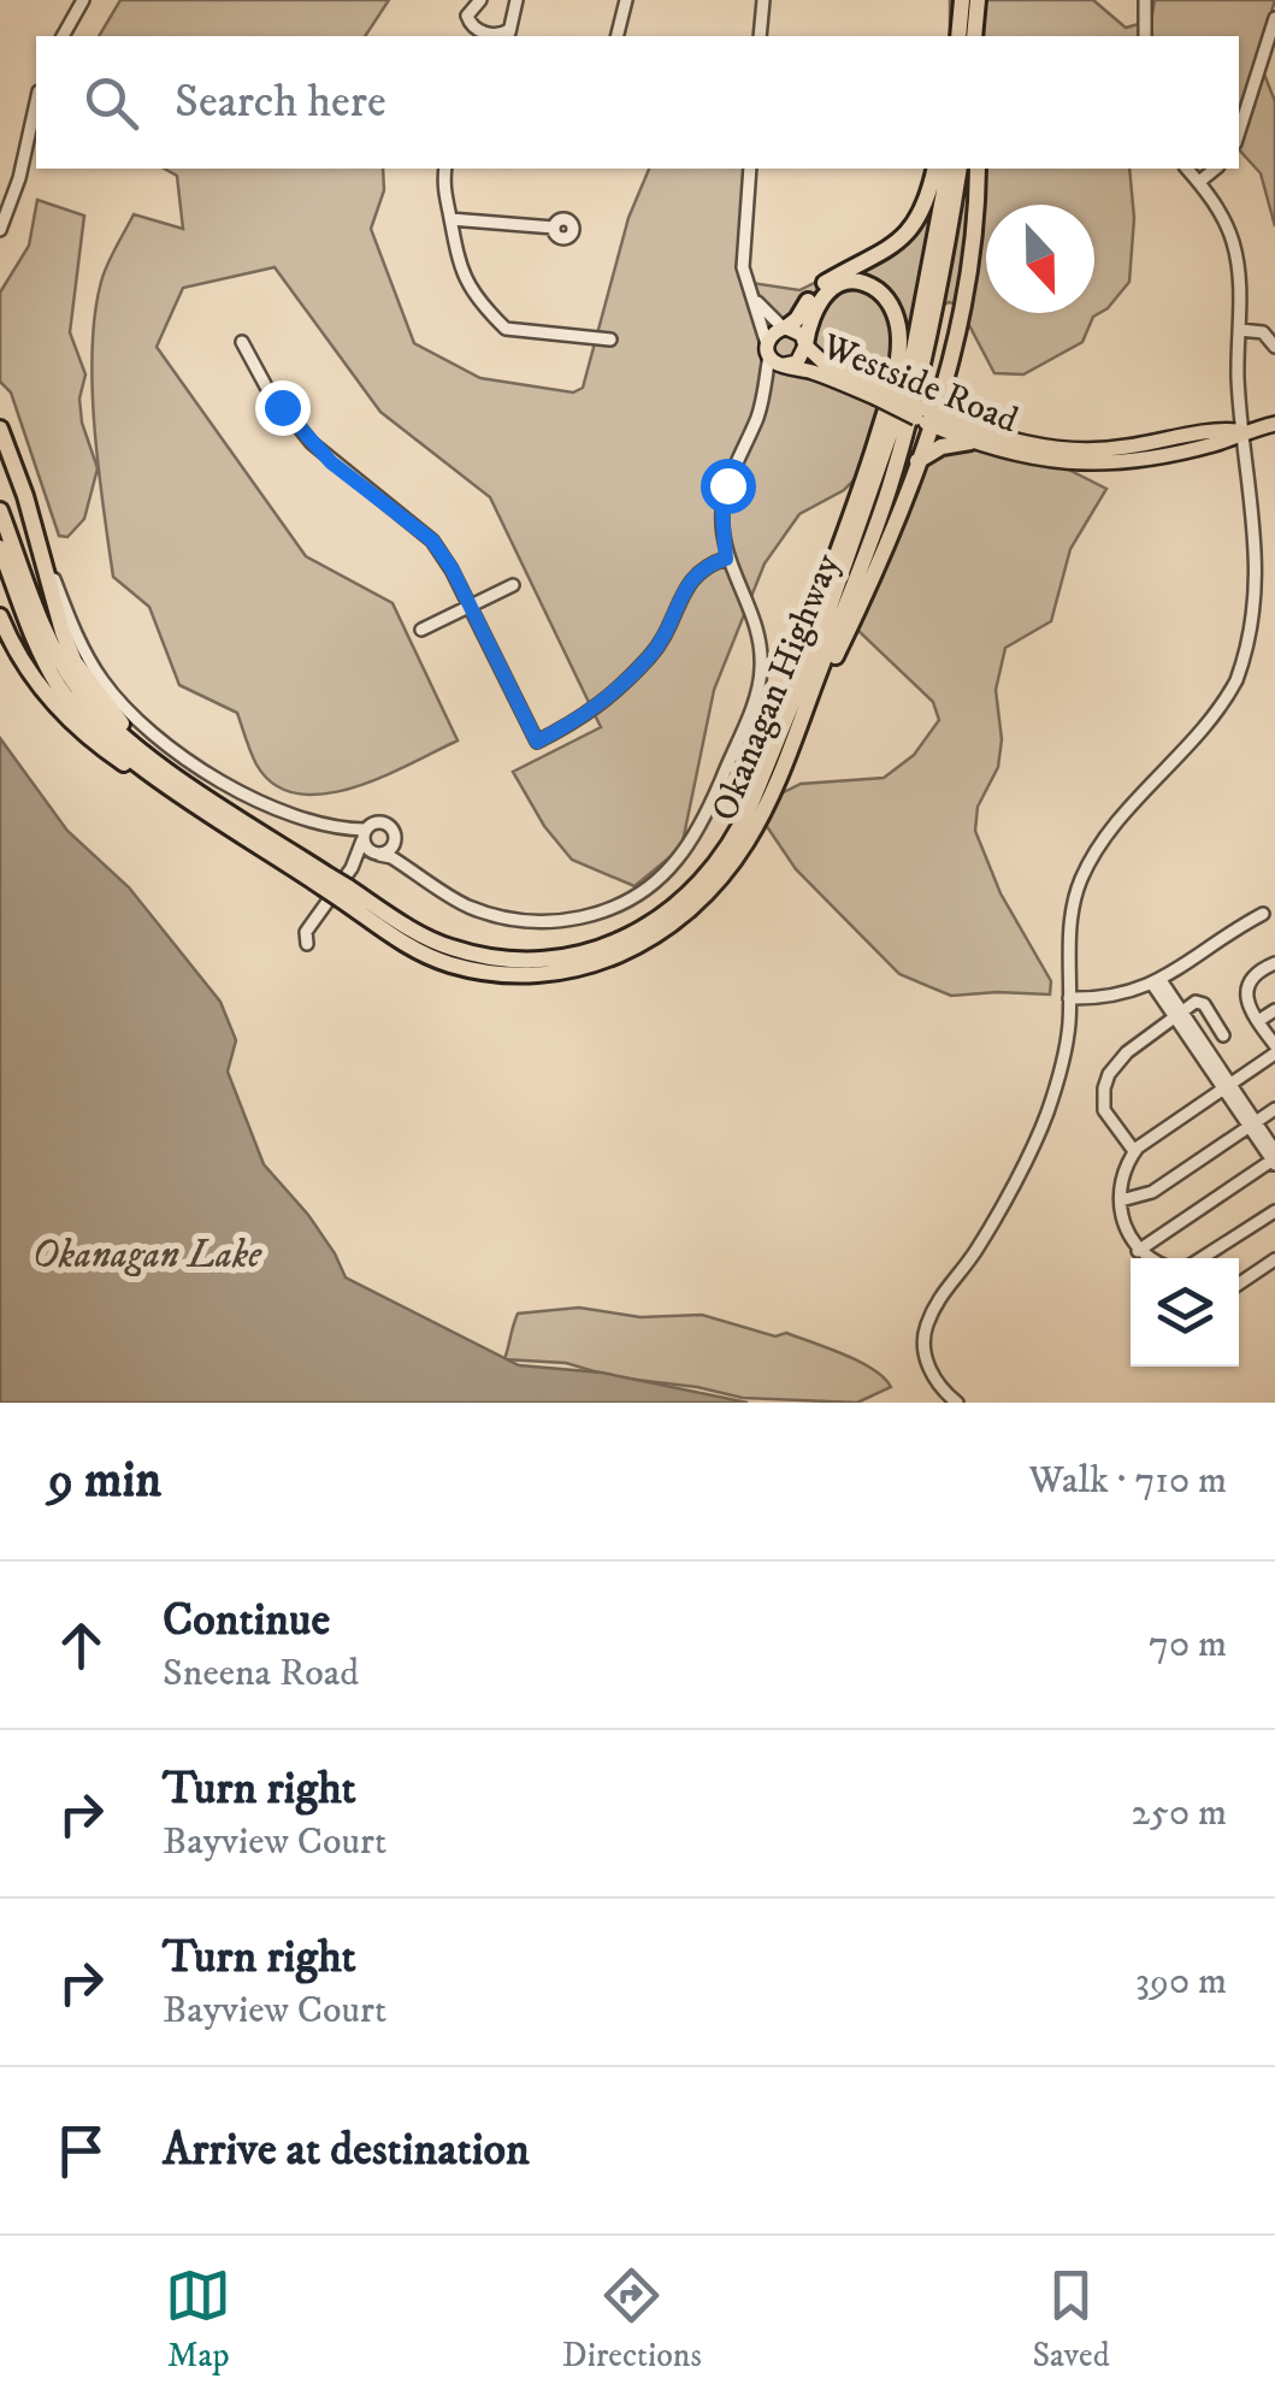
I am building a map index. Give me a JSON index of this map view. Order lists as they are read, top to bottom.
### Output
{
  "streets": {
    "highway": ["Okanagan Highway"],
    "main road": ["Westside Road"]
  },
  "water": ["Okanagan Lake"],
  "north": "bottom",
  "page": {
    "search": "Search here",
    "heading": ["9 min", "Walk · 710 m"],
    "list": [
      ["Continue", "Sneena Road", "70 m"],
      ["Turn right", "Bayview Court", "250 m"],
      ["Turn right", "Bayview Court", "390 m"],
      "Arrive at destination"
    ],
    "nav": ["Map", "Directions", "Saved"]
  }
}
